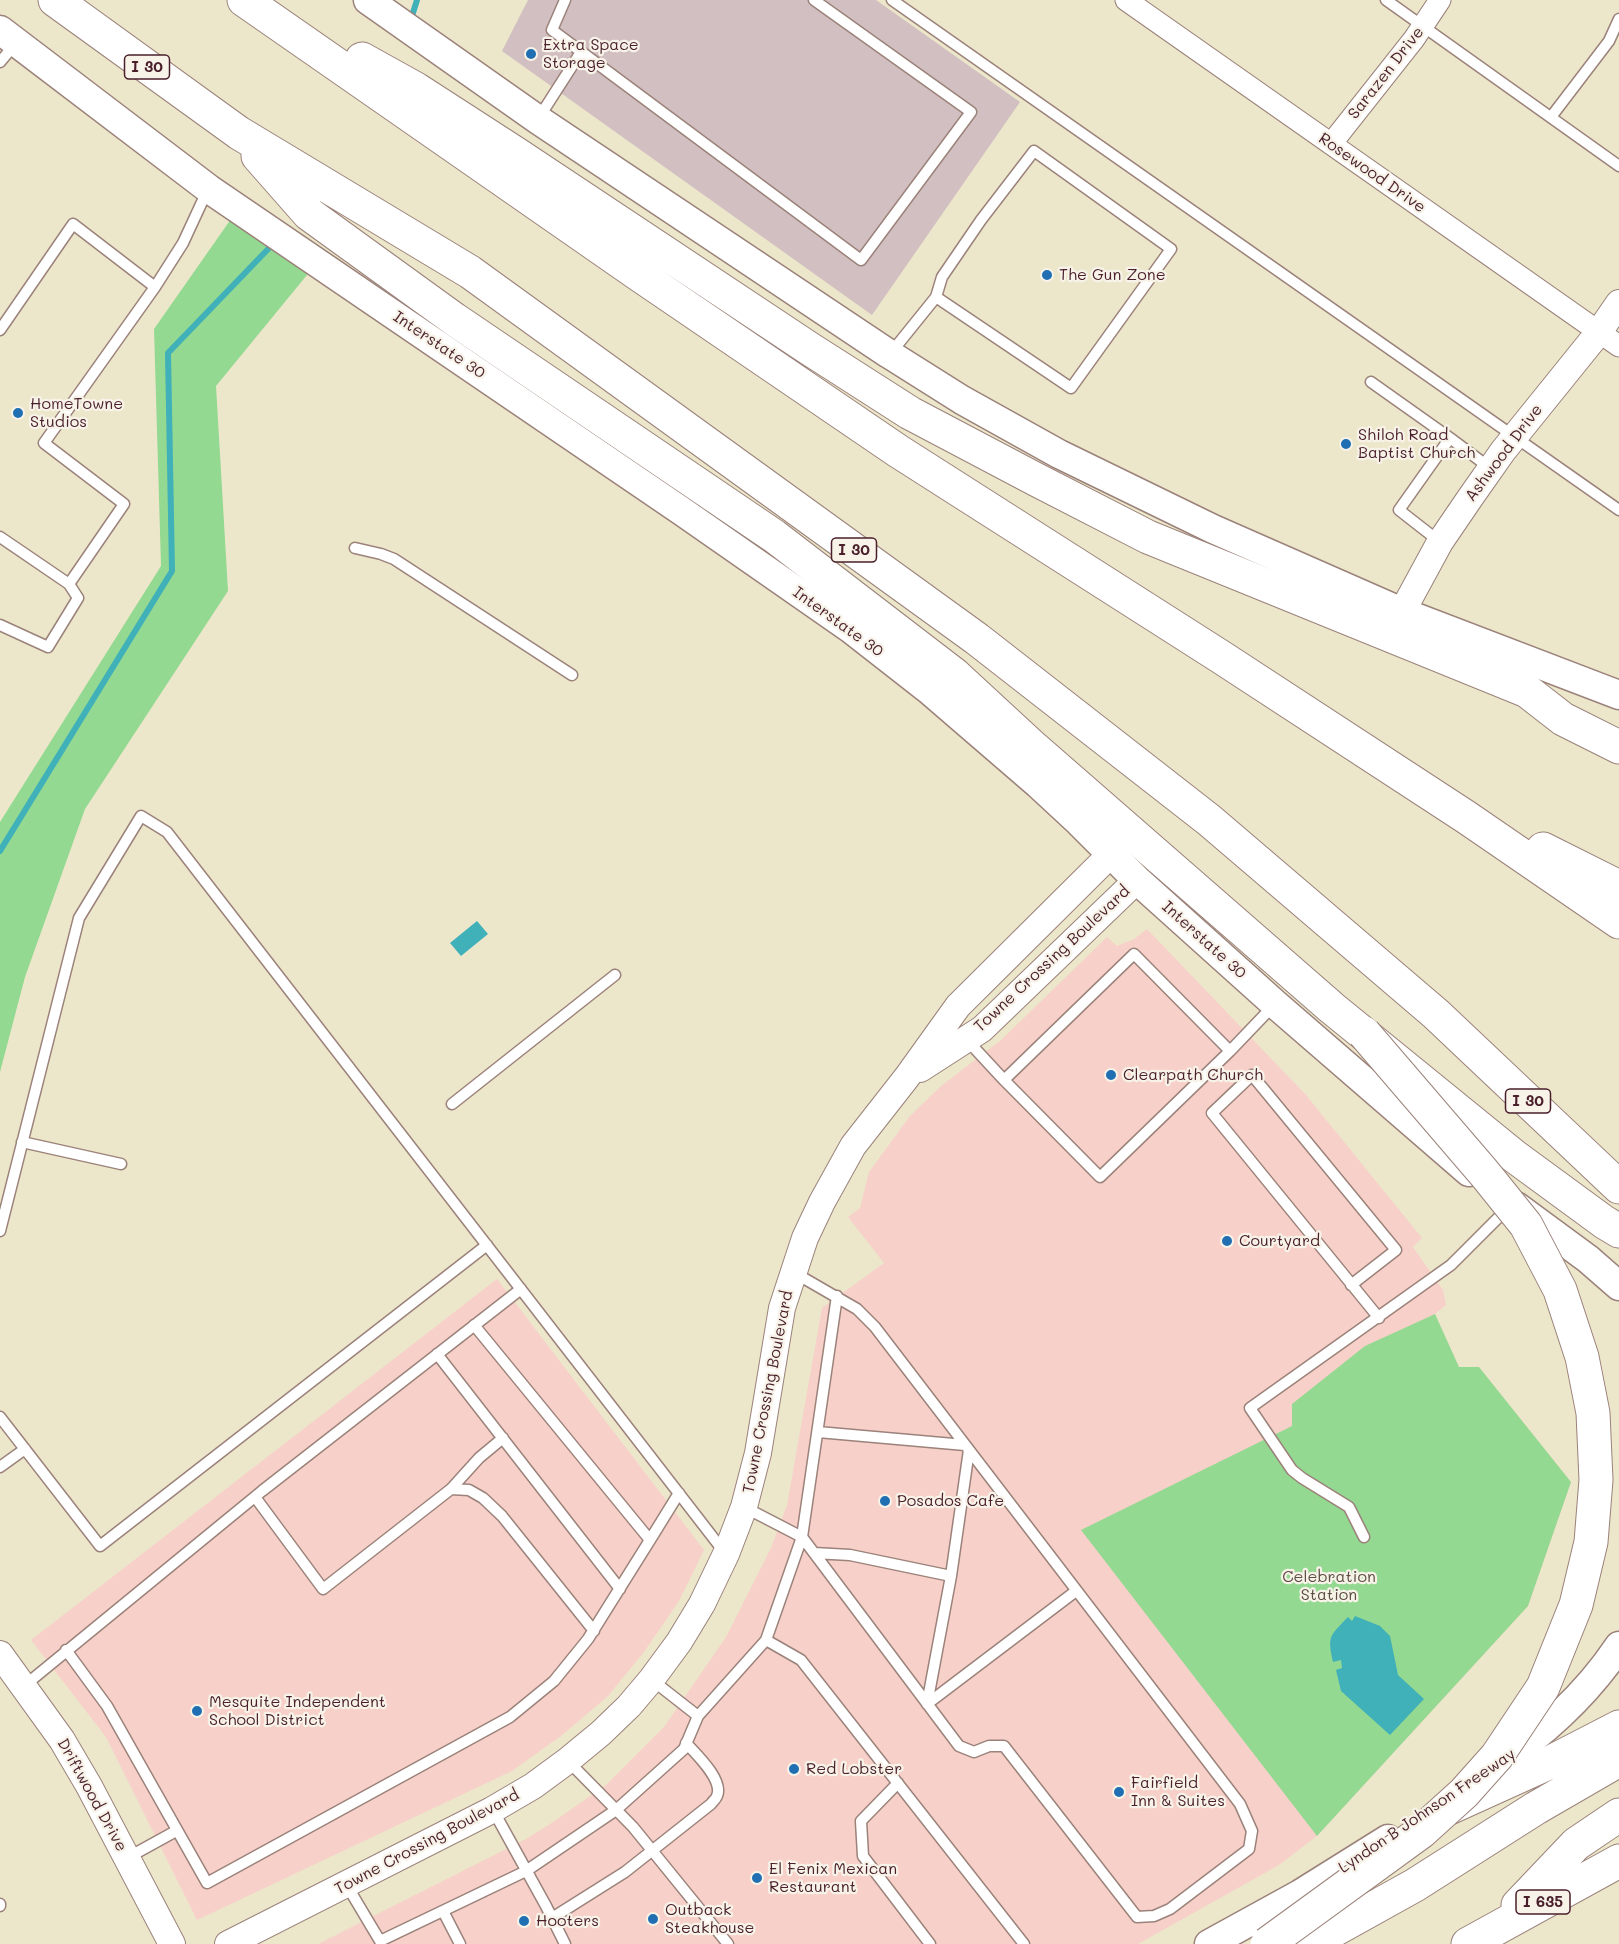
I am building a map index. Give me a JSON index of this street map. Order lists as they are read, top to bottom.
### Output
{
  "streets": {
    "highway": ["I 30", "I 635"],
    "main road": ["Interstate 30", "Lyndon B Johnson Freeway"],
    "street": [
      "Sarazen Drive",
      "Rosewood Drive",
      "Ashwood Drive",
      "Towne Crossing Boulevard",
      "Driftwood Drive"
    ]
  },
  "crossings": [
    ["Sarazen Drive", "Rosewood Drive"],
    ["Rosewood Drive", "Ashwood Drive"],
    ["Interstate 30", "Towne Crossing Boulevard"]
  ],
  "parks": ["Celebration Station"],
  "places": [
    "Extra Space Storage",
    "The Gun Zone",
    "HomeTowne Studios",
    "Shiloh Road Baptist Church",
    "Clearpath Church",
    "Courtyard",
    "Posados Cafe",
    "Mesquite Independent School District",
    "Red Lobster",
    "Fairfield Inn & Suites",
    "El Fenix Mexican Restaurant",
    "Outback Steakhouse",
    "Hooters"
  ]
}
